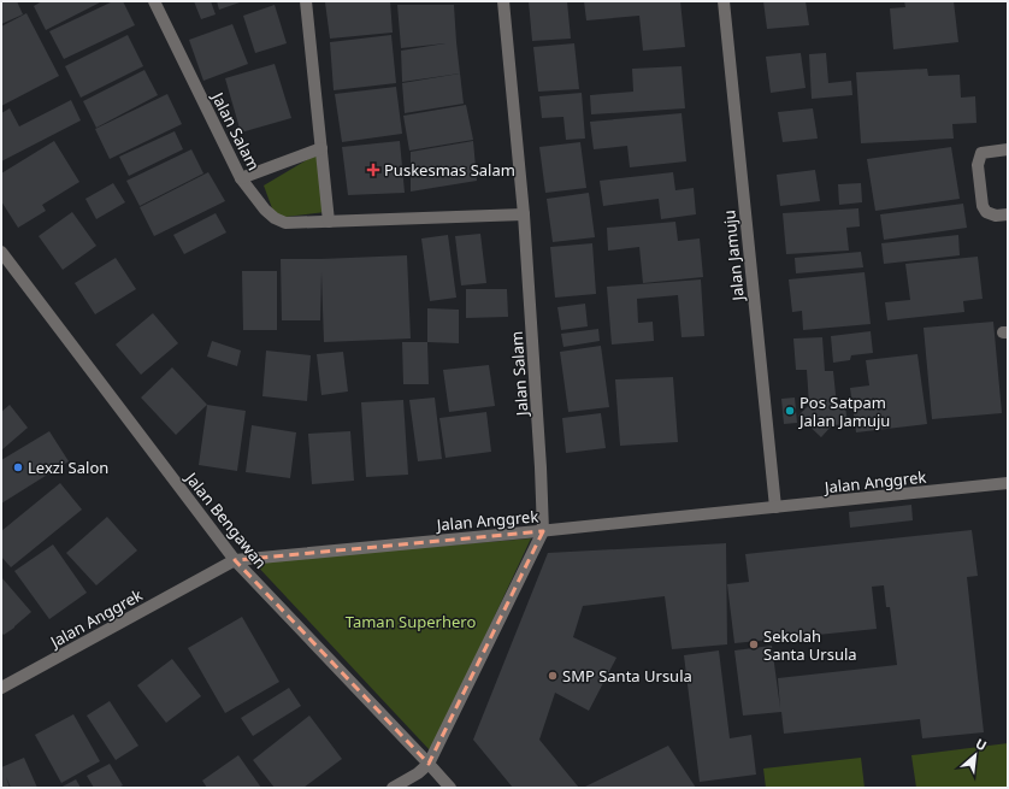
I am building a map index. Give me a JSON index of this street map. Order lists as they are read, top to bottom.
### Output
{
  "streets": {
    "street": [
      "Jalan Salam",
      "Jalan Jamuju",
      "Jalan Anggrek",
      "Jalan Bengawan"
    ]
  },
  "crossings": [
    ["Jalan Salam", "Jalan Anggrek"],
    ["Jalan Jamuju", "Jalan Anggrek"],
    ["Jalan Anggrek", "Jalan Bengawan"]
  ],
  "parks": ["Taman Superhero"],
  "places": {
    "health": ["Puskesmas Salam"],
    "other": [
      "Pos Satpam Jalan Jamuju",
      "Lexzi Salon",
      "Sekolah Santa Ursula",
      "SMP Santa Ursula"
    ]
  },
  "north": "top right"
}
